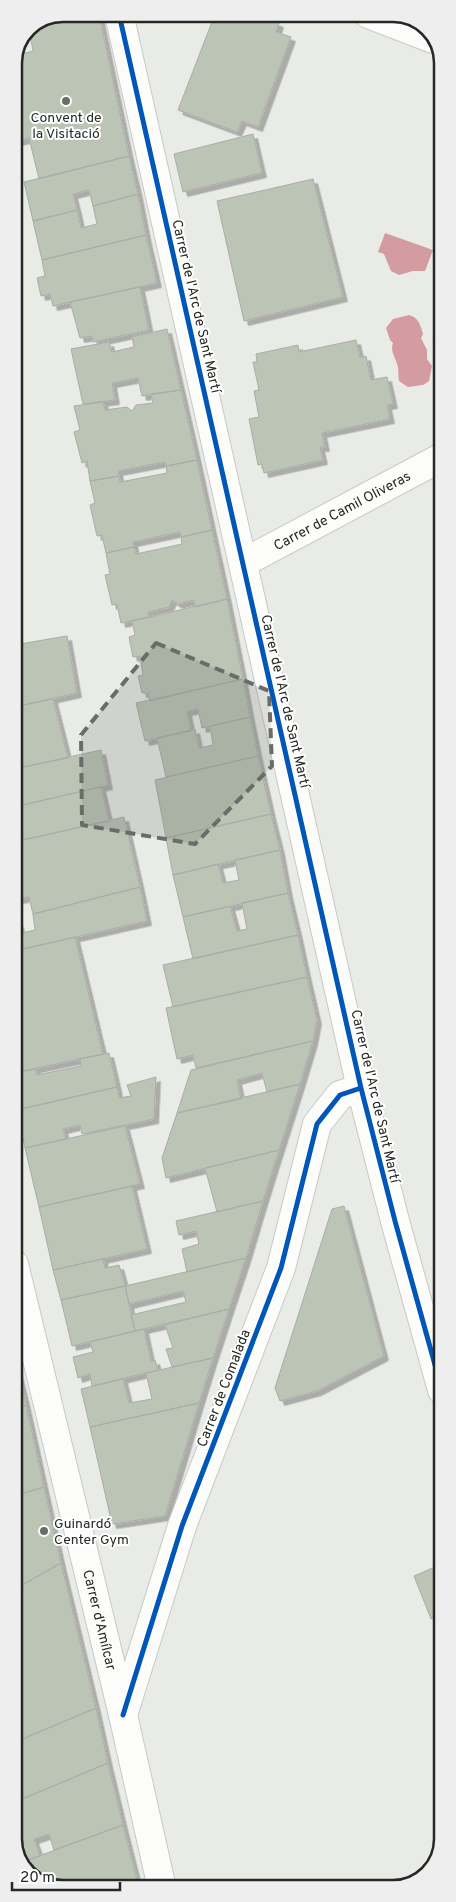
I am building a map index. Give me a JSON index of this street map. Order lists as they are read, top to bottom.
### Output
{
  "streets": {
    "street": [
      "Carrer de l'Arc de Sant Martí",
      "Carrer de Camil Oliveras",
      "Carrer de Comalada",
      "Carrer d'Amílcar"
    ]
  },
  "crossings": [
    ["Carrer de l'Arc de Sant Martí", "Carrer de Camil Oliveras"],
    ["Carrer de l'Arc de Sant Martí", "Carrer de Comalada"],
    ["Carrer de Comalada", "Carrer d'Amílcar"]
  ],
  "places": ["Convent de la Visitació", "Guinardó Center Gym"],
  "scale_bar": "20 m"
}
